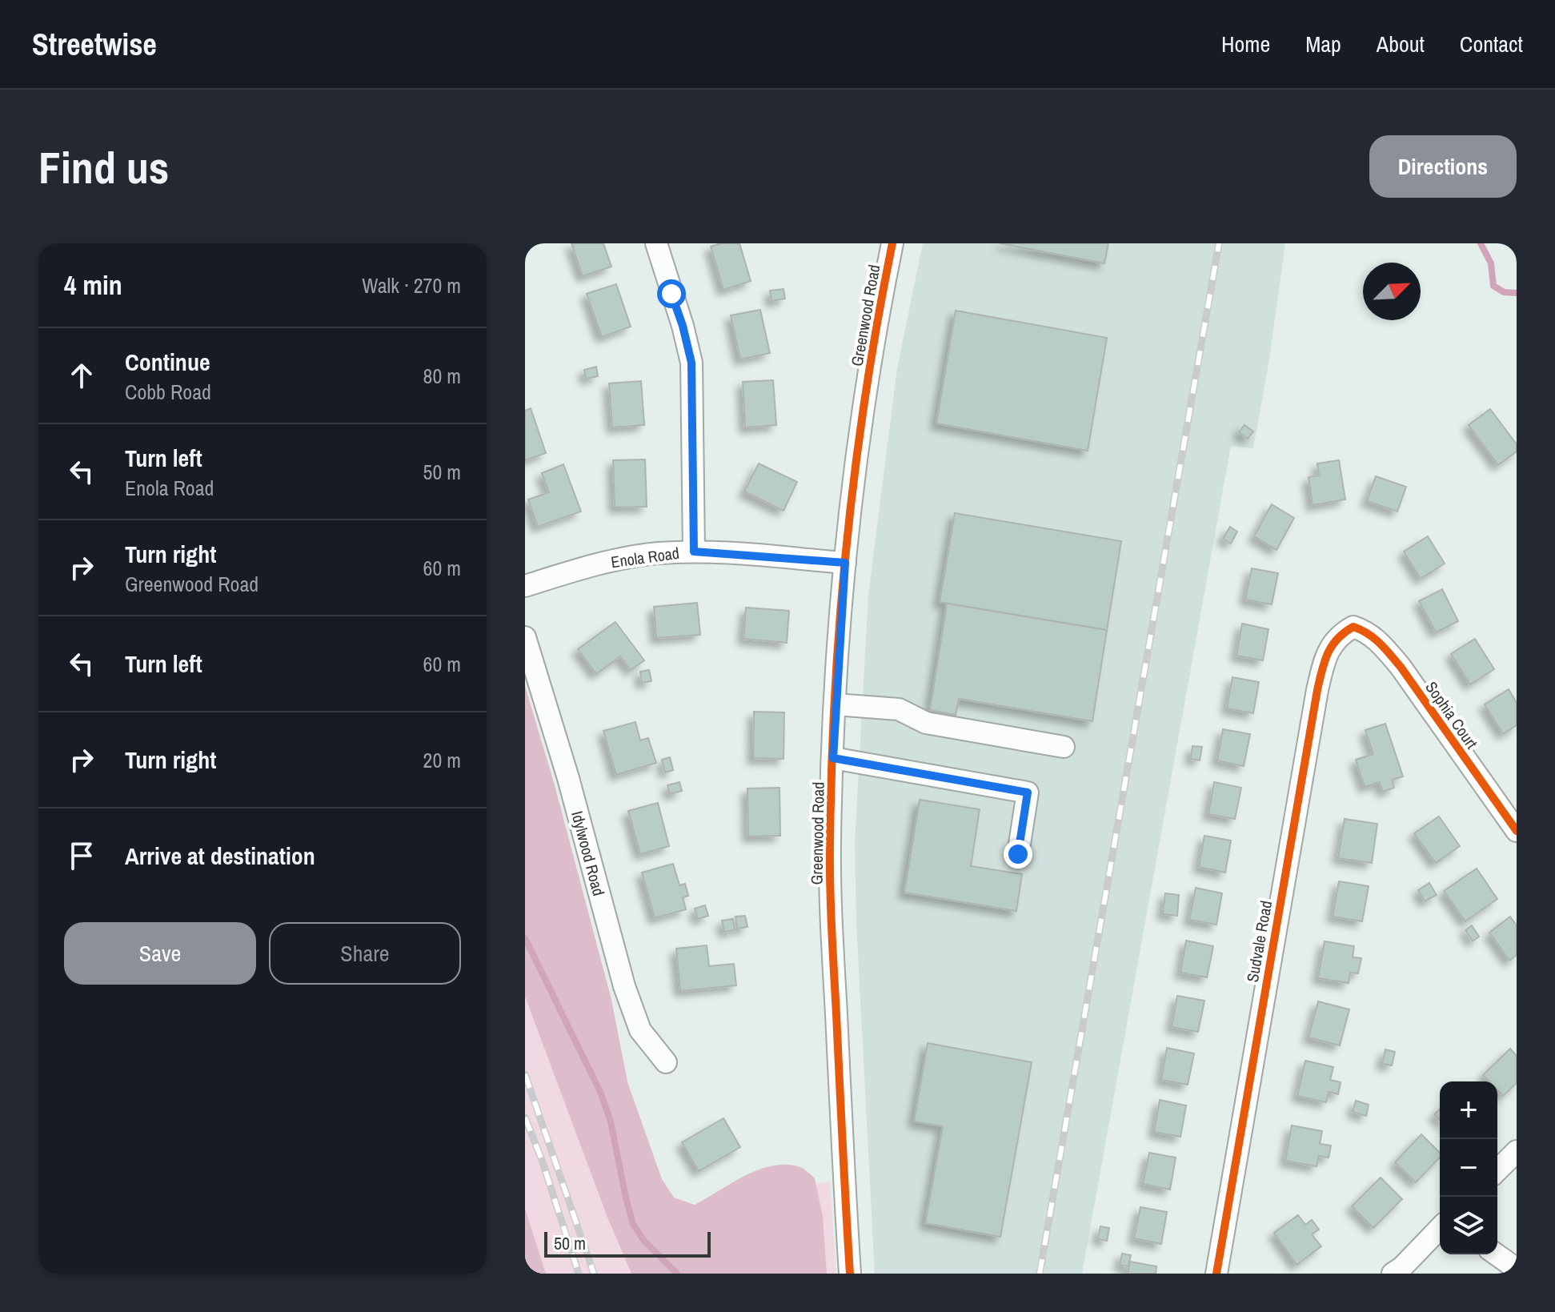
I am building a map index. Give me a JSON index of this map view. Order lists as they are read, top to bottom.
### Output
{
  "streets": {
    "street": [
      "Greenwood Road",
      "Enola Road",
      "Sophia Court",
      "Idylwood Road",
      "Sudvale Road"
    ]
  },
  "crossings": [
    ["Greenwood Road", "Enola Road"],
    ["Sophia Court", "Sudvale Road"]
  ],
  "scale_bar": "50 m",
  "north": "top right",
  "page": {
    "header": "Streetwise",
    "nav": [
      "Home",
      "Map",
      "About",
      "Contact"
    ],
    "buttons": [
      "Directions",
      ["Save", "Share"]
    ],
    "title": "Find us",
    "heading": ["4 min", "Walk · 270 m"],
    "list": [
      ["Continue", "Cobb Road", "80 m"],
      ["Turn left", "Enola Road", "50 m"],
      ["Turn right", "Greenwood Road", "60 m"],
      ["Turn left", "60 m"],
      ["Turn right", "20 m"],
      "Arrive at destination"
    ],
    "map_buttons": ["+", "−"],
    "scale": "50 m"
  }
}
